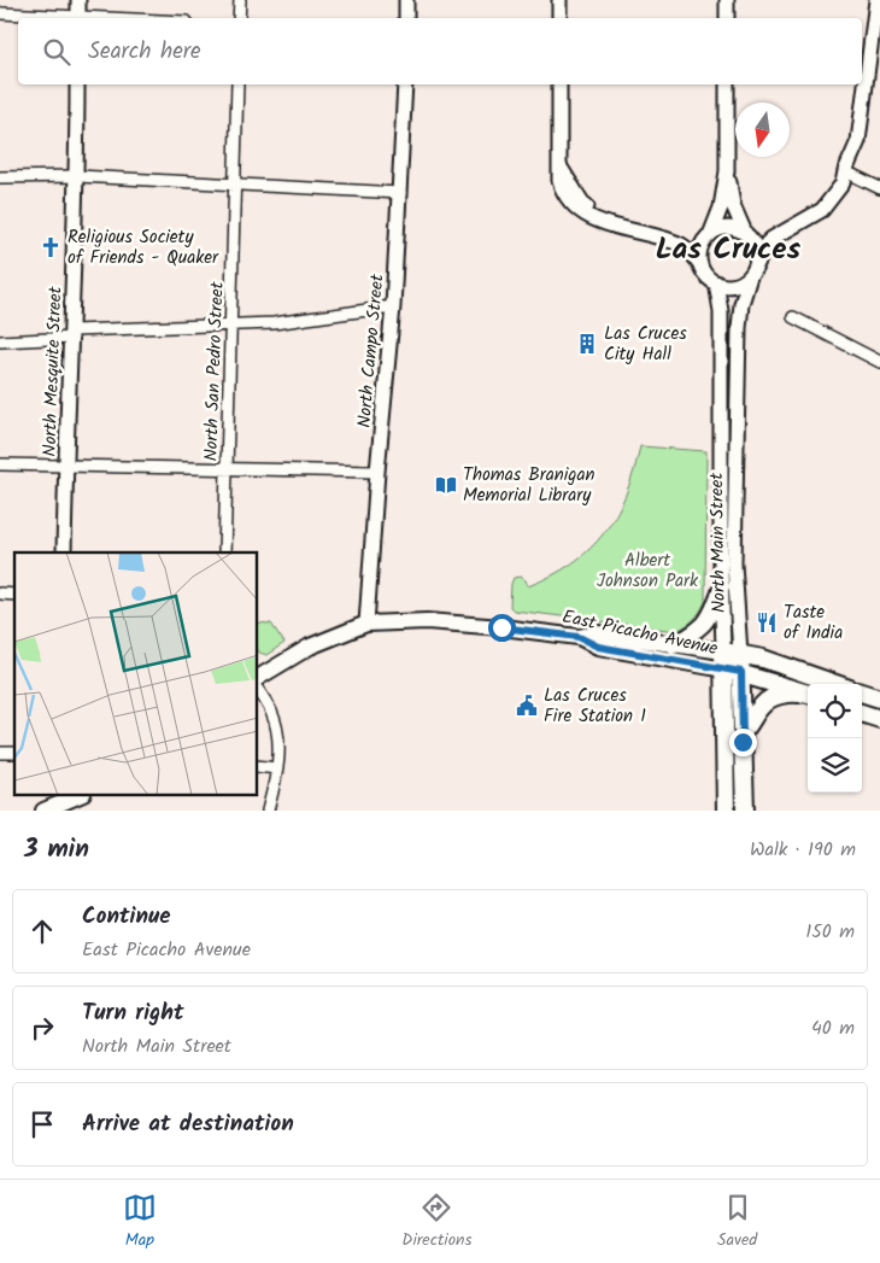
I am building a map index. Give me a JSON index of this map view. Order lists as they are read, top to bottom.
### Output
{
  "streets": {
    "main road": ["North Main Street", "East Picacho Avenue"],
    "street": ["North Campo Street", "North Mesquite Street", "North San Pedro Street"]
  },
  "crossings": [
    ["North Campo Street", "East Picacho Avenue"],
    ["North Main Street", "East Picacho Avenue"]
  ],
  "districts": ["Las Cruces"],
  "parks": ["Albert Johnson Park"],
  "places": {
    "church": ["Religious Society of Friends - Quaker"],
    "building": ["Las Cruces City Hall"],
    "library": ["Thomas Branigan Memorial Library"],
    "restaurant": ["Taste of India"],
    "public building": ["Las Cruces Fire Station 1"]
  },
  "north": "bottom",
  "page": {
    "search": "Search here",
    "heading": ["3 min", "Walk · 190 m"],
    "list": [
      ["Continue", "East Picacho Avenue", "150 m"],
      ["Turn right", "North Main Street", "40 m"],
      "Arrive at destination"
    ],
    "nav": ["Map", "Directions", "Saved"]
  }
}
